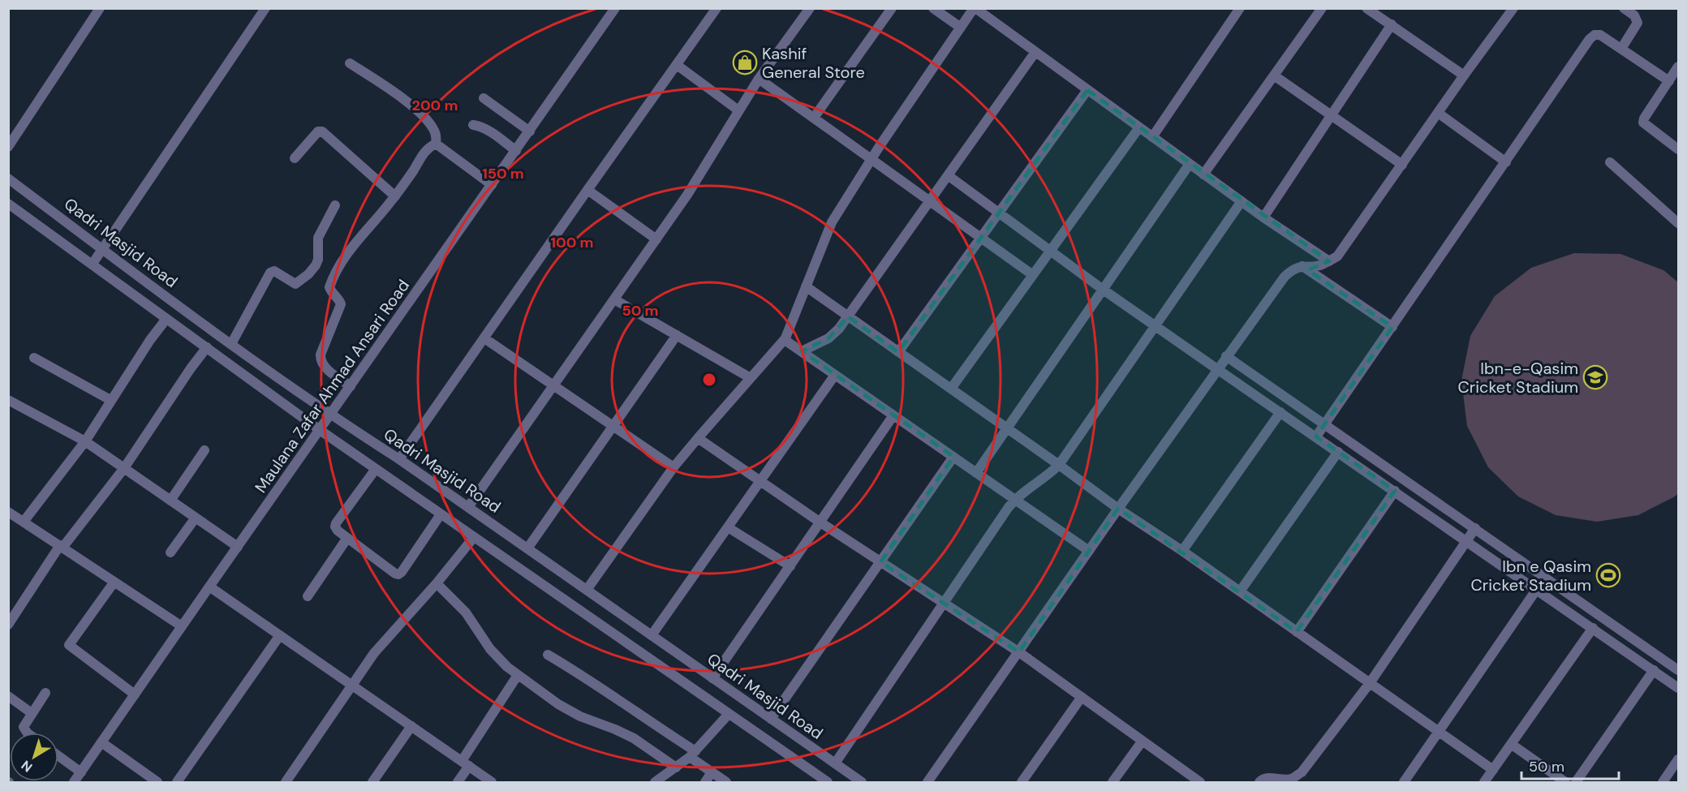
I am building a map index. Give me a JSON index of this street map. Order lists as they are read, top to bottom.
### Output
{
  "streets": {
    "street": ["Qadri Masjid Road", "Maulana Zafar Ahmad Ansari Road"]
  },
  "crossings": [
    ["Qadri Masjid Road", "Maulana Zafar Ahmad Ansari Road"]
  ],
  "places": {
    "shop": ["Kashif General Store"],
    "school or university": ["Ibn-e-Qasim Cricket Stadium"],
    "sports": ["Ibn e Qasim Cricket Stadium"]
  },
  "scale_bar": "50 m",
  "north": "bottom left",
  "rings": [
    "200 m",
    "150 m",
    "100 m",
    "50 m"
  ]
}
